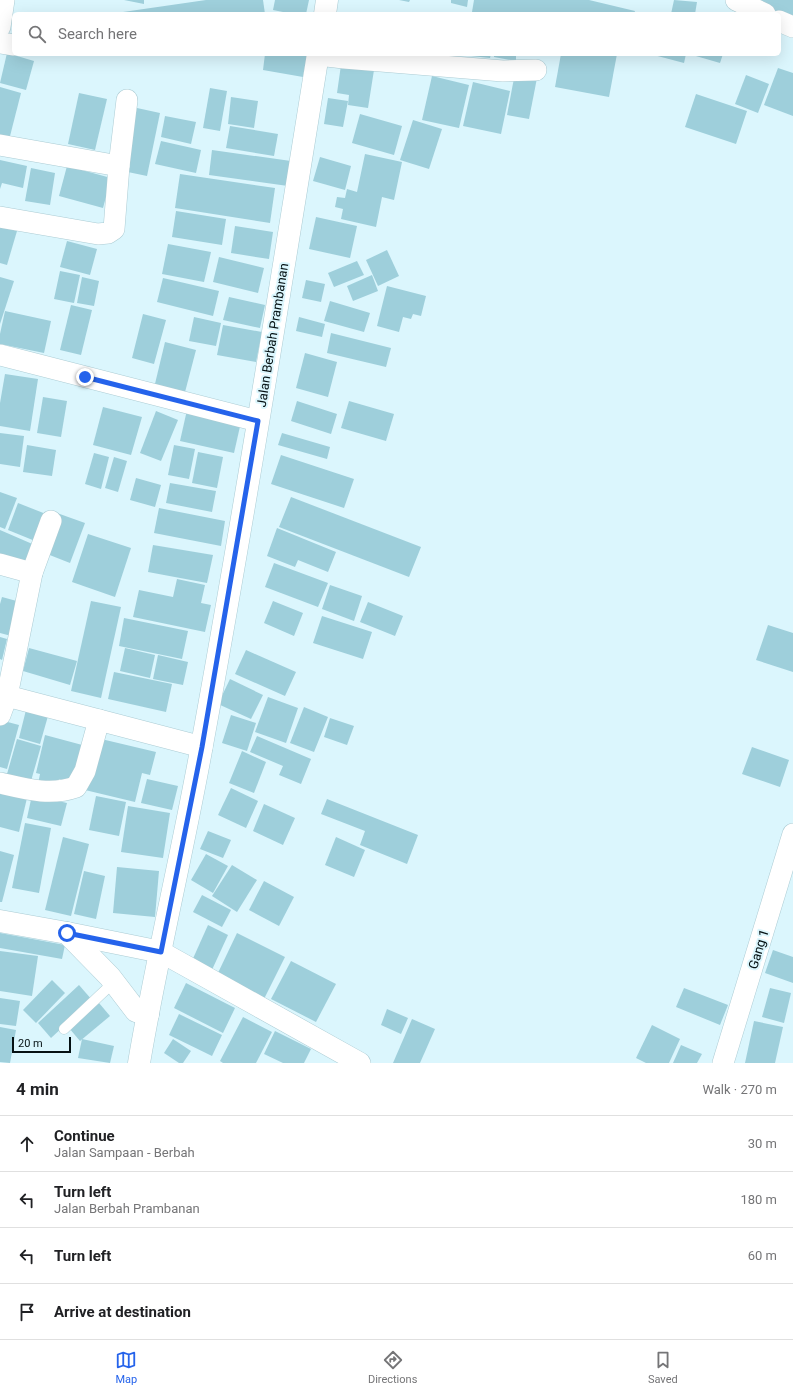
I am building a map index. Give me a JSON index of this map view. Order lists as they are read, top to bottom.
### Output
{
  "streets": {
    "main road": ["Jalan Berbah Prambanan"],
    "street": ["Gang 1"]
  },
  "scale_bar": "20 m",
  "page": {
    "search": "Search here",
    "scale": "20 m",
    "heading": ["4 min", "Walk · 270 m"],
    "list": [
      ["Continue", "Jalan Sampaan - Berbah", "30 m"],
      ["Turn left", "Jalan Berbah Prambanan", "180 m"],
      ["Turn left", "60 m"],
      "Arrive at destination"
    ],
    "nav": ["Map", "Directions", "Saved"]
  }
}
